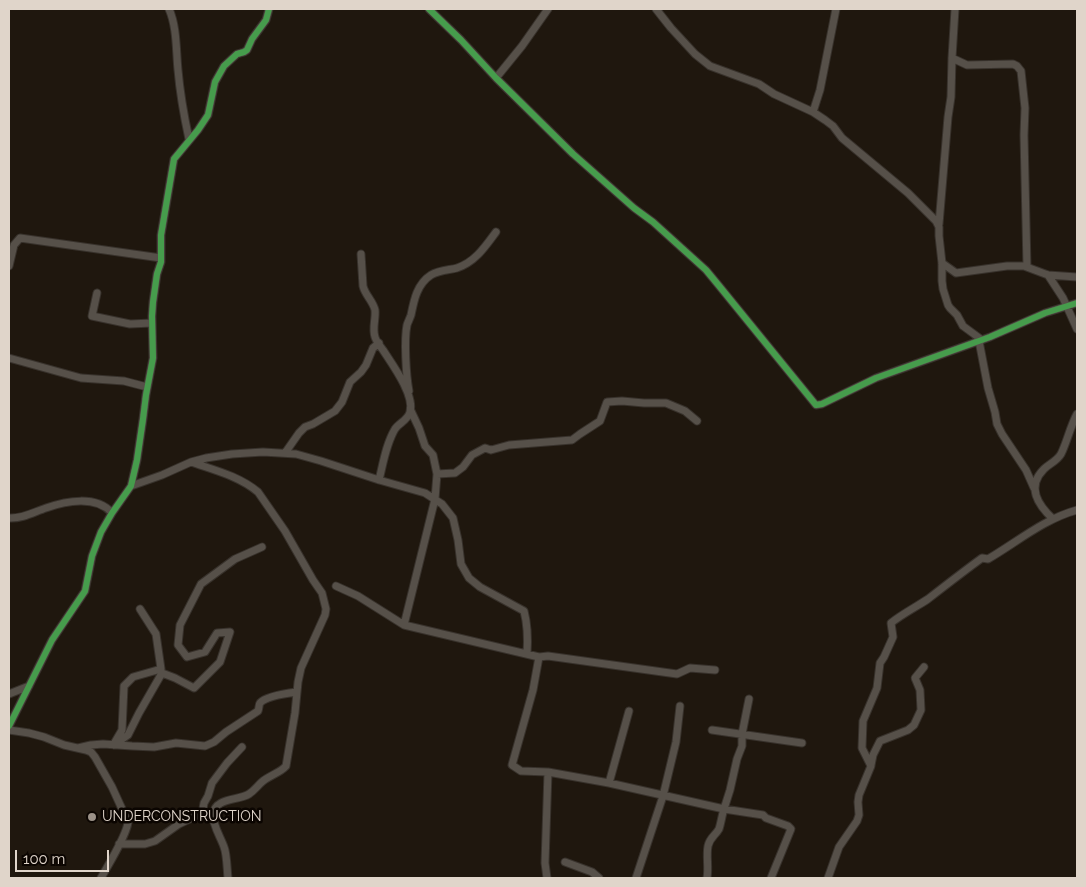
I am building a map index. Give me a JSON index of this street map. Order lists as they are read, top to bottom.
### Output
{
  "places": ["UNDERCONSTRUCTION"],
  "scale_bar": "100 m"
}
